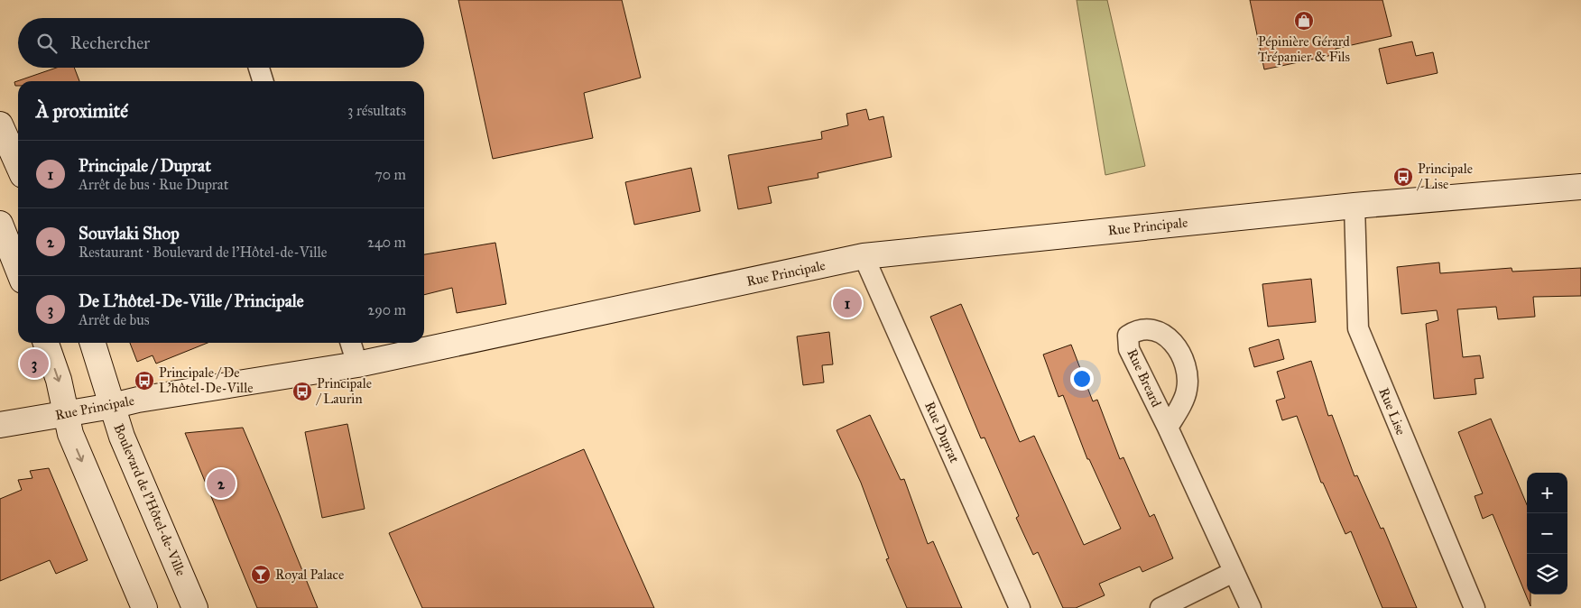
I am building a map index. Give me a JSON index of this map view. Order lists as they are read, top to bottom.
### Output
{
  "streets": {
    "street": [
      "Rue Principale",
      "Rue Lise",
      "Rue Duprat",
      "Boulevard de l'Hôtel-de-Ville"
    ]
  },
  "crossings": [
    ["Rue Principale", "Rue Lise"],
    ["Rue Principale", "Rue Duprat"],
    ["Rue Principale", "Boulevard de l'Hôtel-de-Ville"]
  ],
  "places": {
    "shop": ["Pépinière Gérard Trépanier & Fils"],
    "bus stop": ["Principale / Lise", "Principale / De L'hôtel-De-Ville", "Principale / Laurin"],
    "bar": ["Royal Palace"]
  },
  "page": {
    "search": "Rechercher",
    "heading": ["À proximité", "3 résultats"],
    "list": [
      {
        "mark": "1",
        "name": "Principale / Duprat",
        "note": "Arrêt de bus · Rue Duprat",
        "value": "70 m"
      },
      {
        "mark": "2",
        "name": "Souvlaki Shop",
        "note": "Restaurant · Boulevard de l'Hôtel-de-Ville",
        "value": "240 m"
      },
      {
        "mark": "3",
        "name": "De L'hôtel-De-Ville / Principale",
        "note": "Arrêt de bus",
        "value": "290 m"
      }
    ],
    "pins": ["1", "3", "2"],
    "map_buttons": ["+", "−"]
  }
}
